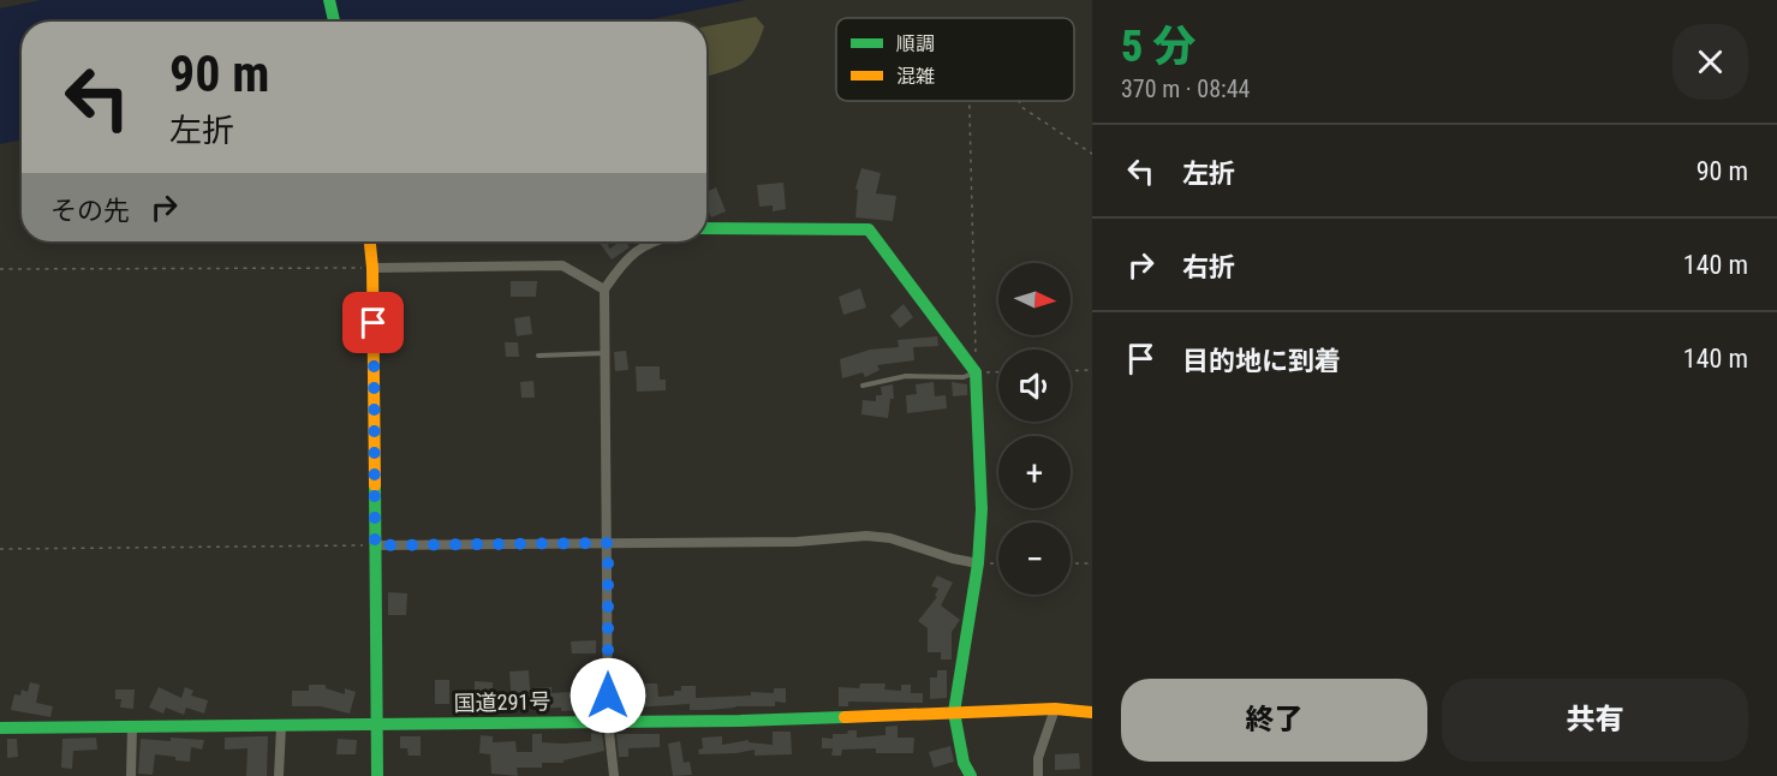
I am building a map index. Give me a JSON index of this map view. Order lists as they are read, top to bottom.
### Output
{
  "streets": {
    "main road": ["国道291号"]
  },
  "legend": ["順調", "混雑"],
  "north": "right",
  "page": {
    "heading": ["5 分", "370 m · 08:44"],
    "turn": ["90 m", "左折"],
    "list": [
      {
        "name": "左折",
        "value": "90 m"
      },
      {
        "name": "右折",
        "value": "140 m"
      },
      {
        "name": "目的地に到着",
        "value": "140 m"
      }
    ],
    "then": "その先",
    "map_buttons": ["+", "−"],
    "buttons": ["終了", "共有"]
  }
}
